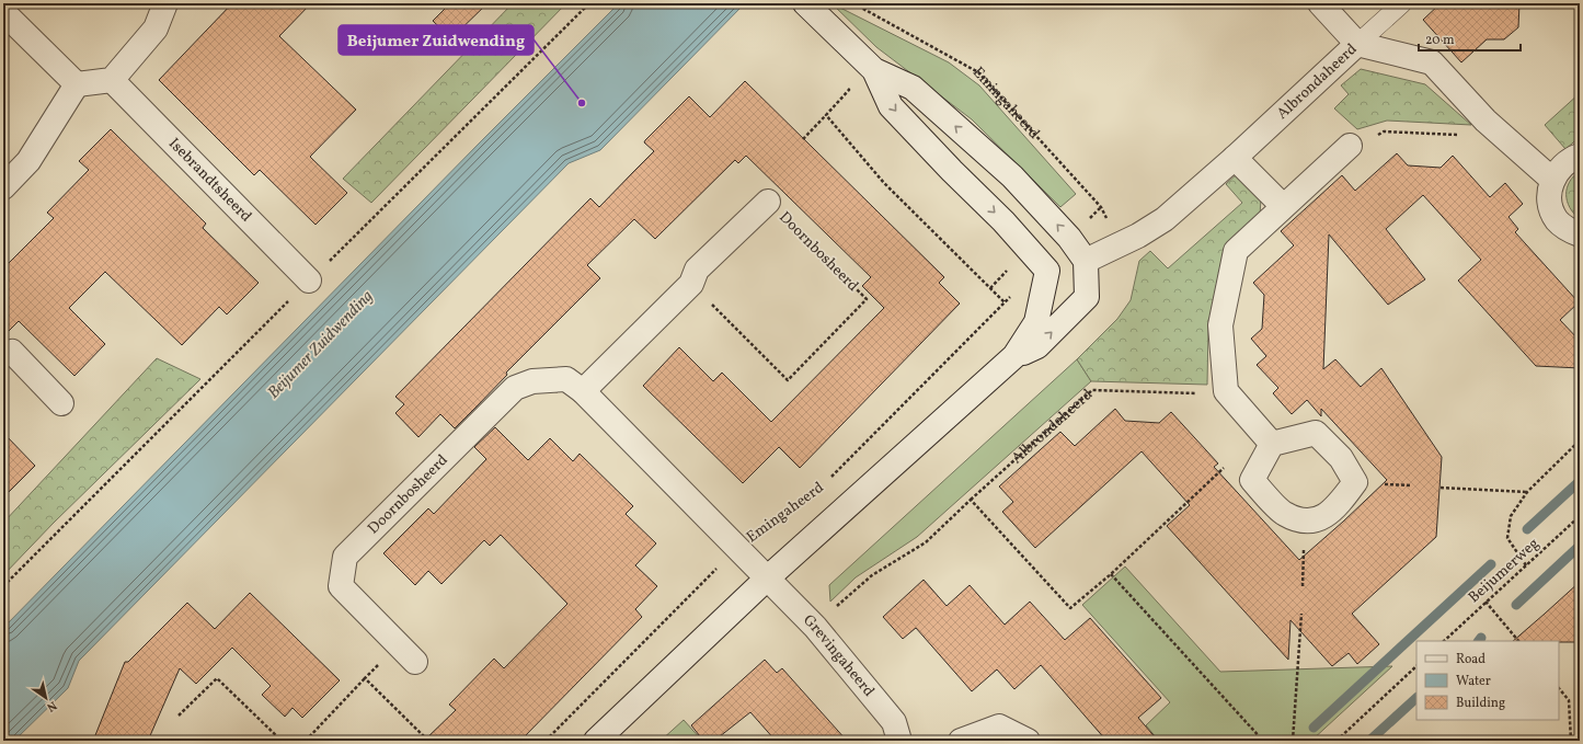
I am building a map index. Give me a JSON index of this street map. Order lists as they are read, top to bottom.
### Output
{
  "streets": {
    "street": [
      "Albrondaheerd",
      "Emingaheerd",
      "Isebrandtsheerd",
      "Doornbosheerd",
      "Grevingaheerd"
    ],
    "path": ["Beijumerweg"]
  },
  "crossings": [
    ["Albrondaheerd", "Emingaheerd"],
    ["Albrondaheerd", "Grevingaheerd"],
    ["Emingaheerd", "Doornbosheerd"],
    ["Emingaheerd", "Grevingaheerd"],
    ["Doornbosheerd", "Grevingaheerd"]
  ],
  "water": ["Beijumer Zuidwending"],
  "places": ["Beijumer Zuidwending"],
  "legend": ["Road", "Water", "Building"],
  "scale_bar": "20 m",
  "north": "bottom right"
}
